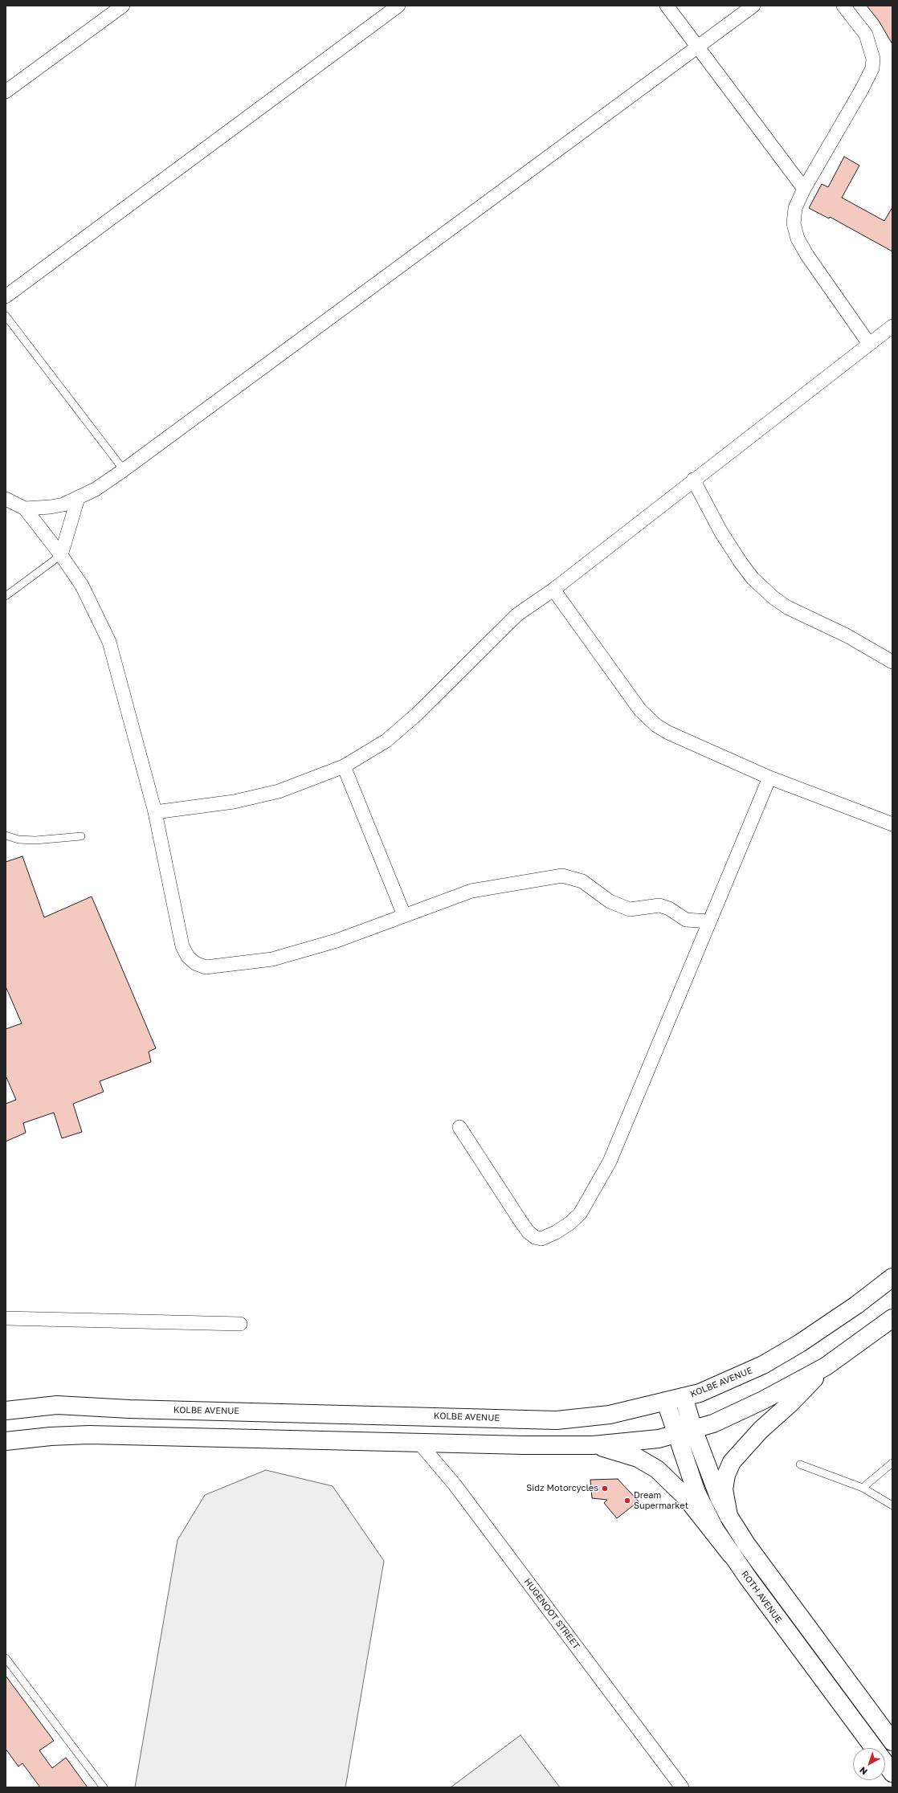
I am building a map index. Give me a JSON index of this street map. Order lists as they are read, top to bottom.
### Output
{
  "streets": {
    "main road": ["KOLBE AVENUE", "ROTH AVENUE"],
    "street": ["HUGENOOT STREET"]
  },
  "crossings": [
    ["KOLBE AVENUE", "ROTH AVENUE"]
  ],
  "places": ["Sidz Motorcycles", "Dream Supermarket"],
  "north": "bottom left"
}
